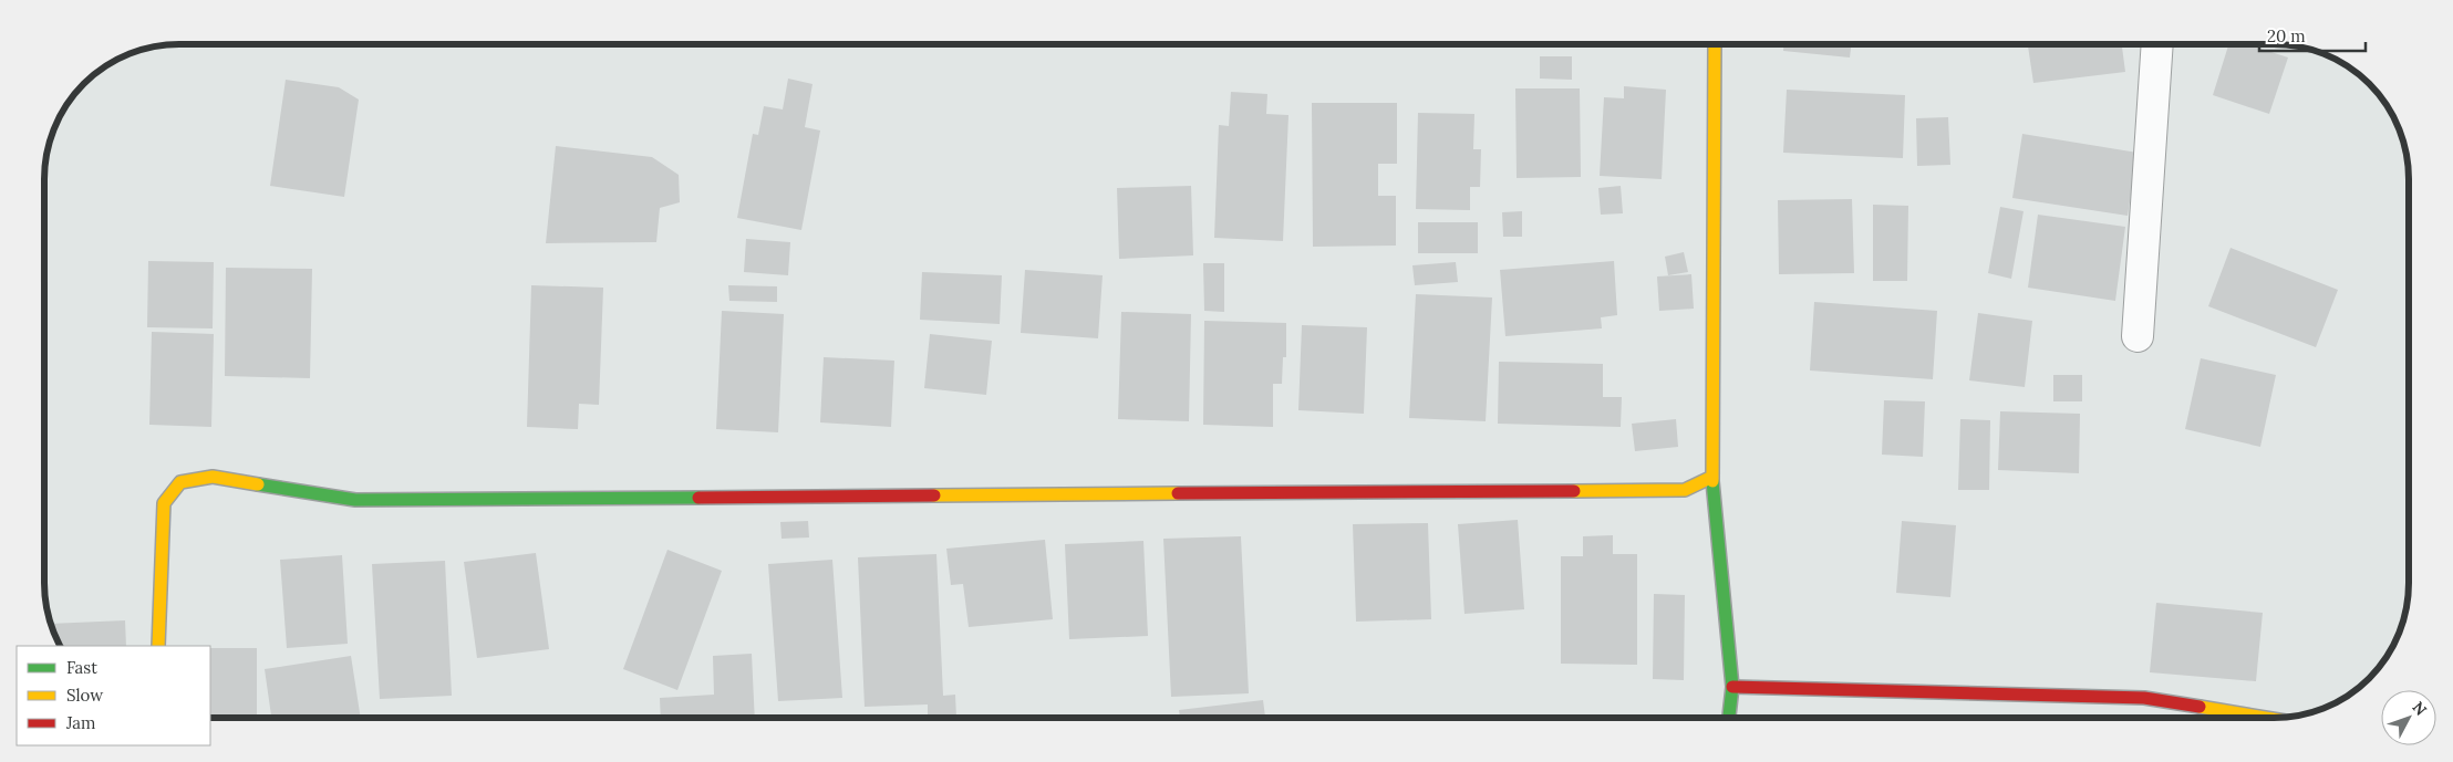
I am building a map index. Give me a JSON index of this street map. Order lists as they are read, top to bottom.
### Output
{
  "legend": ["Fast", "Slow", "Jam"],
  "scale_bar": "20 m",
  "north": "top right"
}
